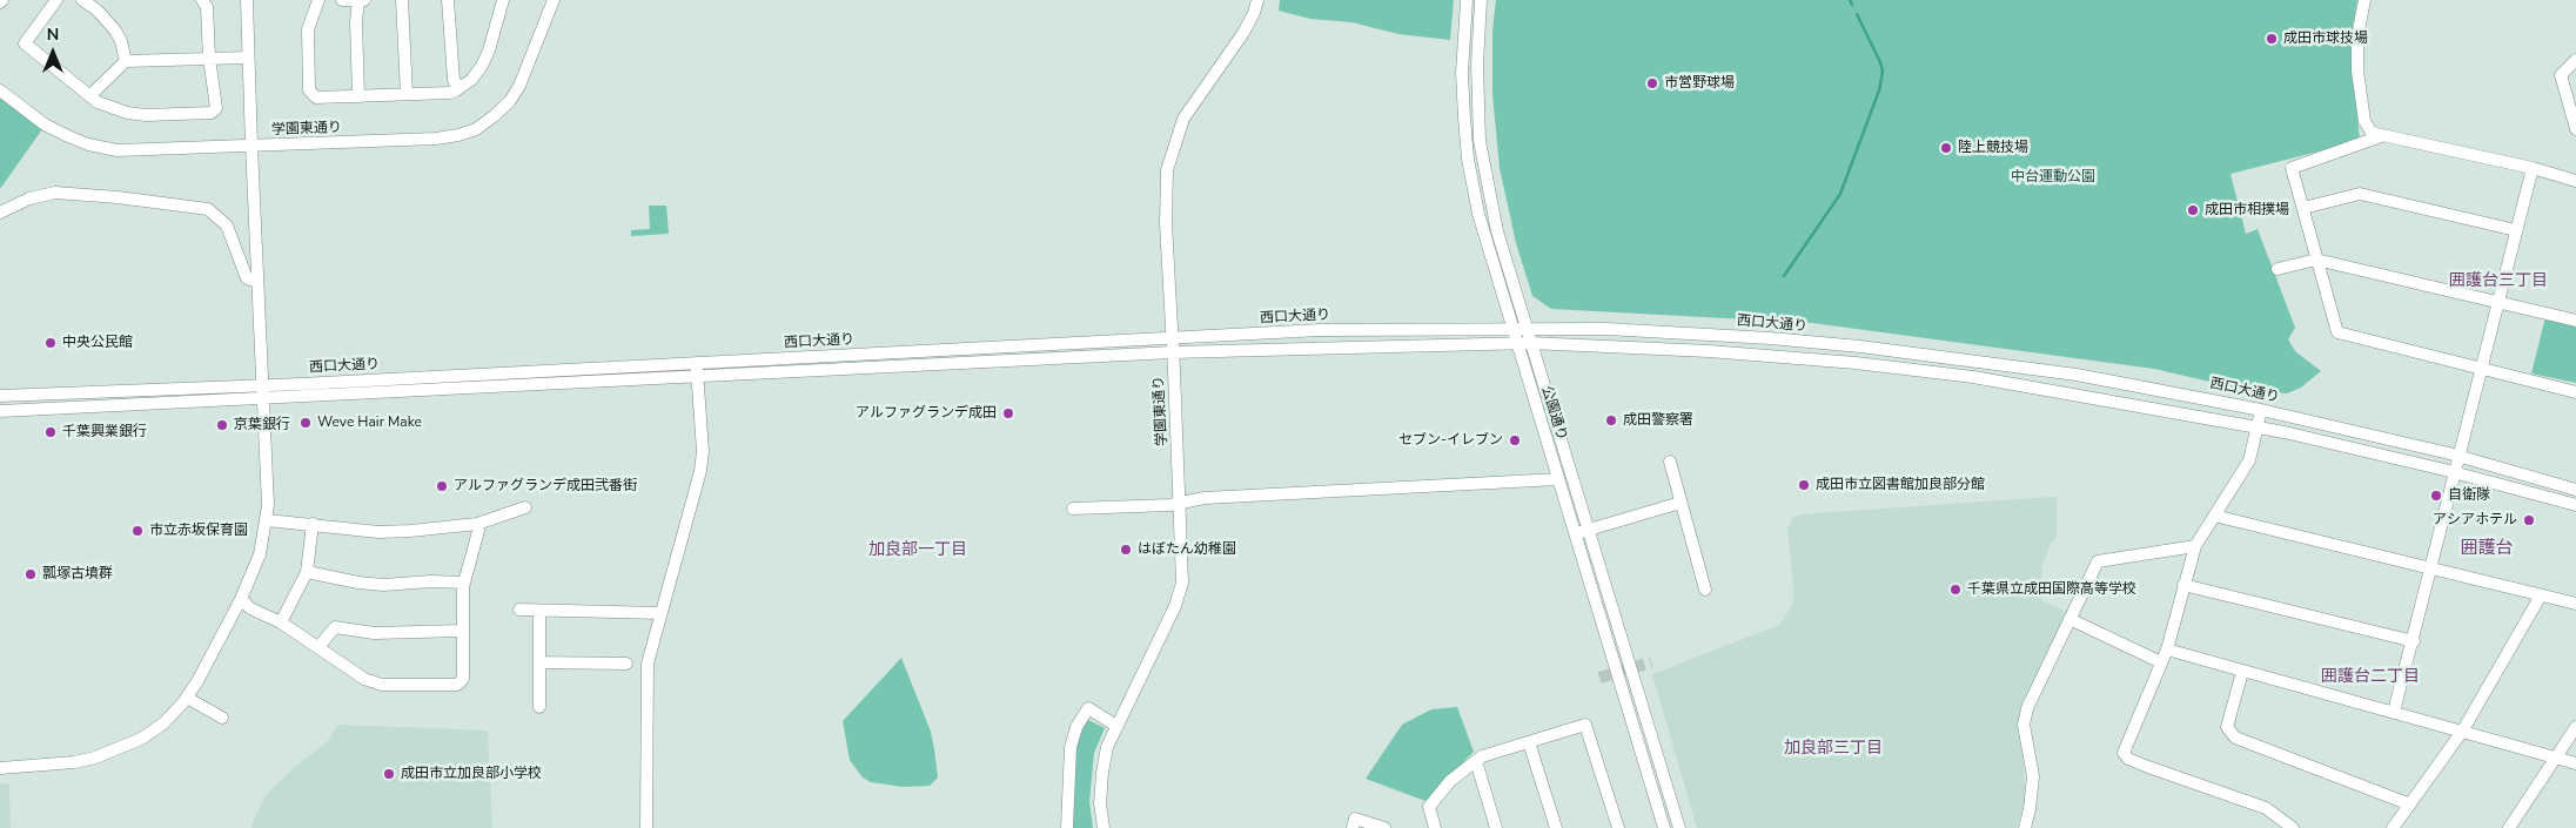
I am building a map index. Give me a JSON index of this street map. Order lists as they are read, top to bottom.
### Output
{
  "streets": {
    "street": ["学園東通り", "西口大通り", "公園通り"]
  },
  "crossings": [
    ["学園東通り", "西口大通り"],
    ["西口大通り", "公園通り"]
  ],
  "districts": [
    "囲護台三丁目",
    "囲護台",
    "加良部一丁目",
    "囲護台二丁目",
    "加良部三丁目"
  ],
  "parks": ["中台運動公園"],
  "places": [
    "成田市球技場",
    "市営野球場",
    "陸上競技場",
    "成田市相撲場",
    "中央公民館",
    "アルファグランデ成田",
    "成田警察署",
    "Weve Hair Make",
    "京葉銀行",
    "千葉興業銀行",
    "セブン-イレブン",
    "成田市立図書館加良部分館",
    "アルファグランデ成田弐番街",
    "自衛隊",
    "アシアホテル",
    "市立赤坂保育園",
    "はぼたん幼稚園",
    "瓢塚古墳群",
    "千葉県立成田国際高等学校",
    "成田市立加良部小学校"
  ],
  "north": "top"
}
